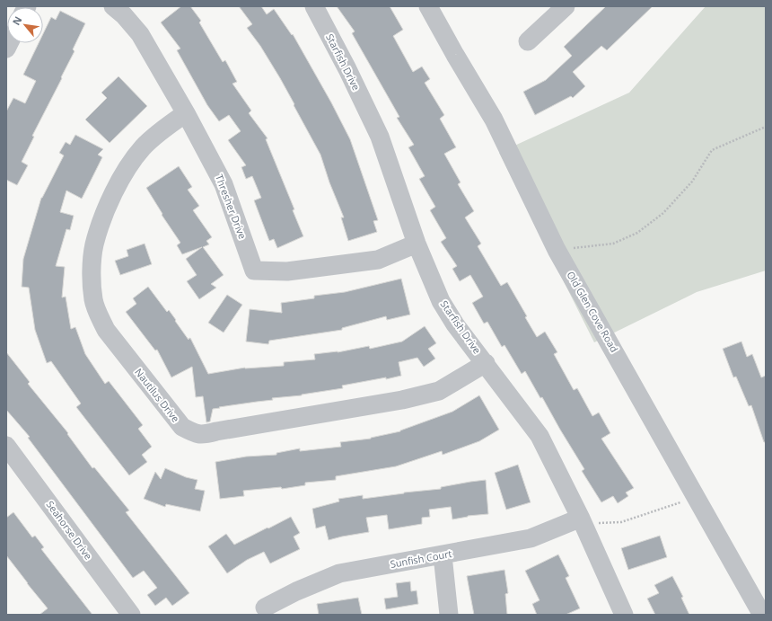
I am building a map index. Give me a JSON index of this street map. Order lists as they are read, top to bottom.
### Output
{
  "streets": {
    "street": [
      "Starfish Drive",
      "Thresher Drive",
      "Old Glen Cove Road",
      "Nautilus Drive",
      "Seahorse Drive",
      "Sunfish Court"
    ]
  },
  "crossings": [
    ["Starfish Drive", "Thresher Drive"],
    ["Starfish Drive", "Nautilus Drive"],
    ["Starfish Drive", "Sunfish Court"],
    ["Thresher Drive", "Nautilus Drive"]
  ],
  "north": "top left"
}
